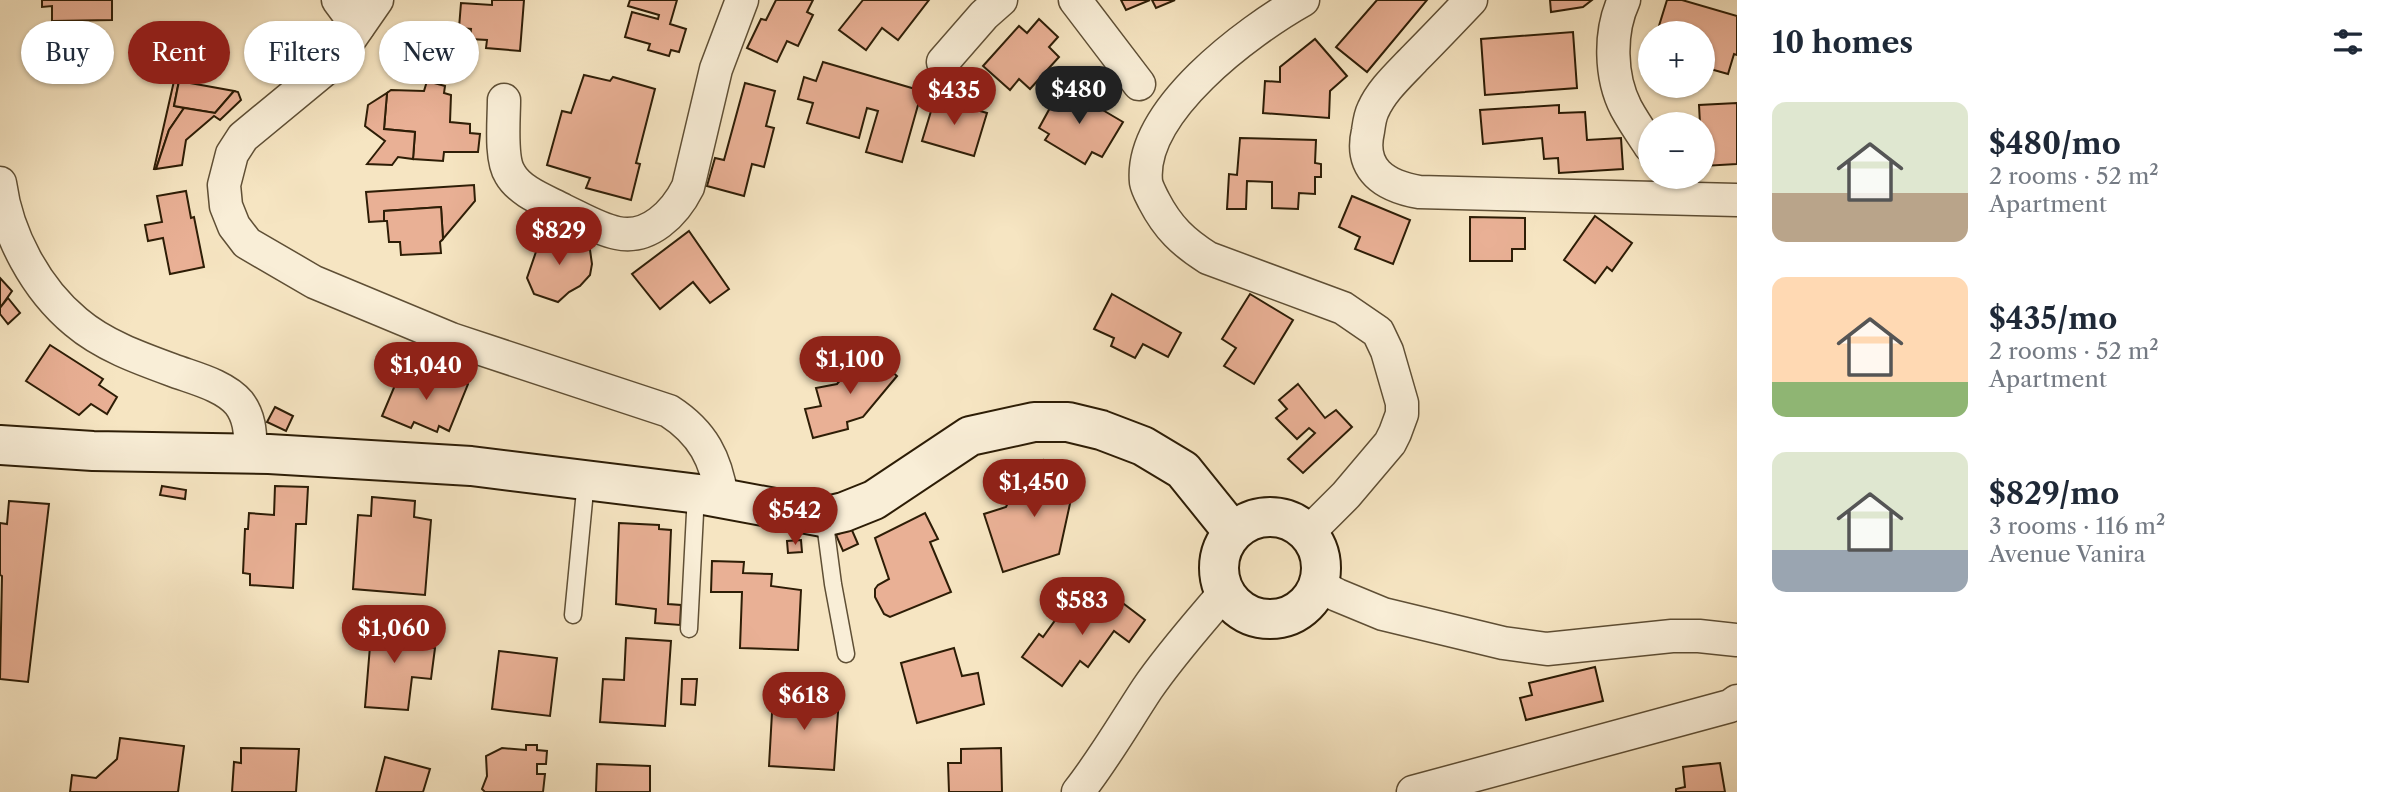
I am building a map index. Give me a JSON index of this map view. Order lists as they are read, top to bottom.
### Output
{
  "page": {
    "heading": "10 homes",
    "map_buttons": ["+", "−"],
    "chip": [
      "Buy",
      "Rent",
      "Filters",
      "New"
    ],
    "price": [
      "$480",
      "$435",
      "$829",
      "$1,100",
      "$1,040",
      "$1,450",
      "$542",
      "$583",
      "$1,060",
      "$618"
    ],
    "list": [
      {
        "name": "$480/mo",
        "note": "2 rooms · 52 m² · Apartment"
      },
      {
        "name": "$435/mo",
        "note": "2 rooms · 52 m² · Apartment"
      },
      {
        "name": "$829/mo",
        "note": "3 rooms · 116 m² · Avenue Vanira"
      }
    ]
  }
}
